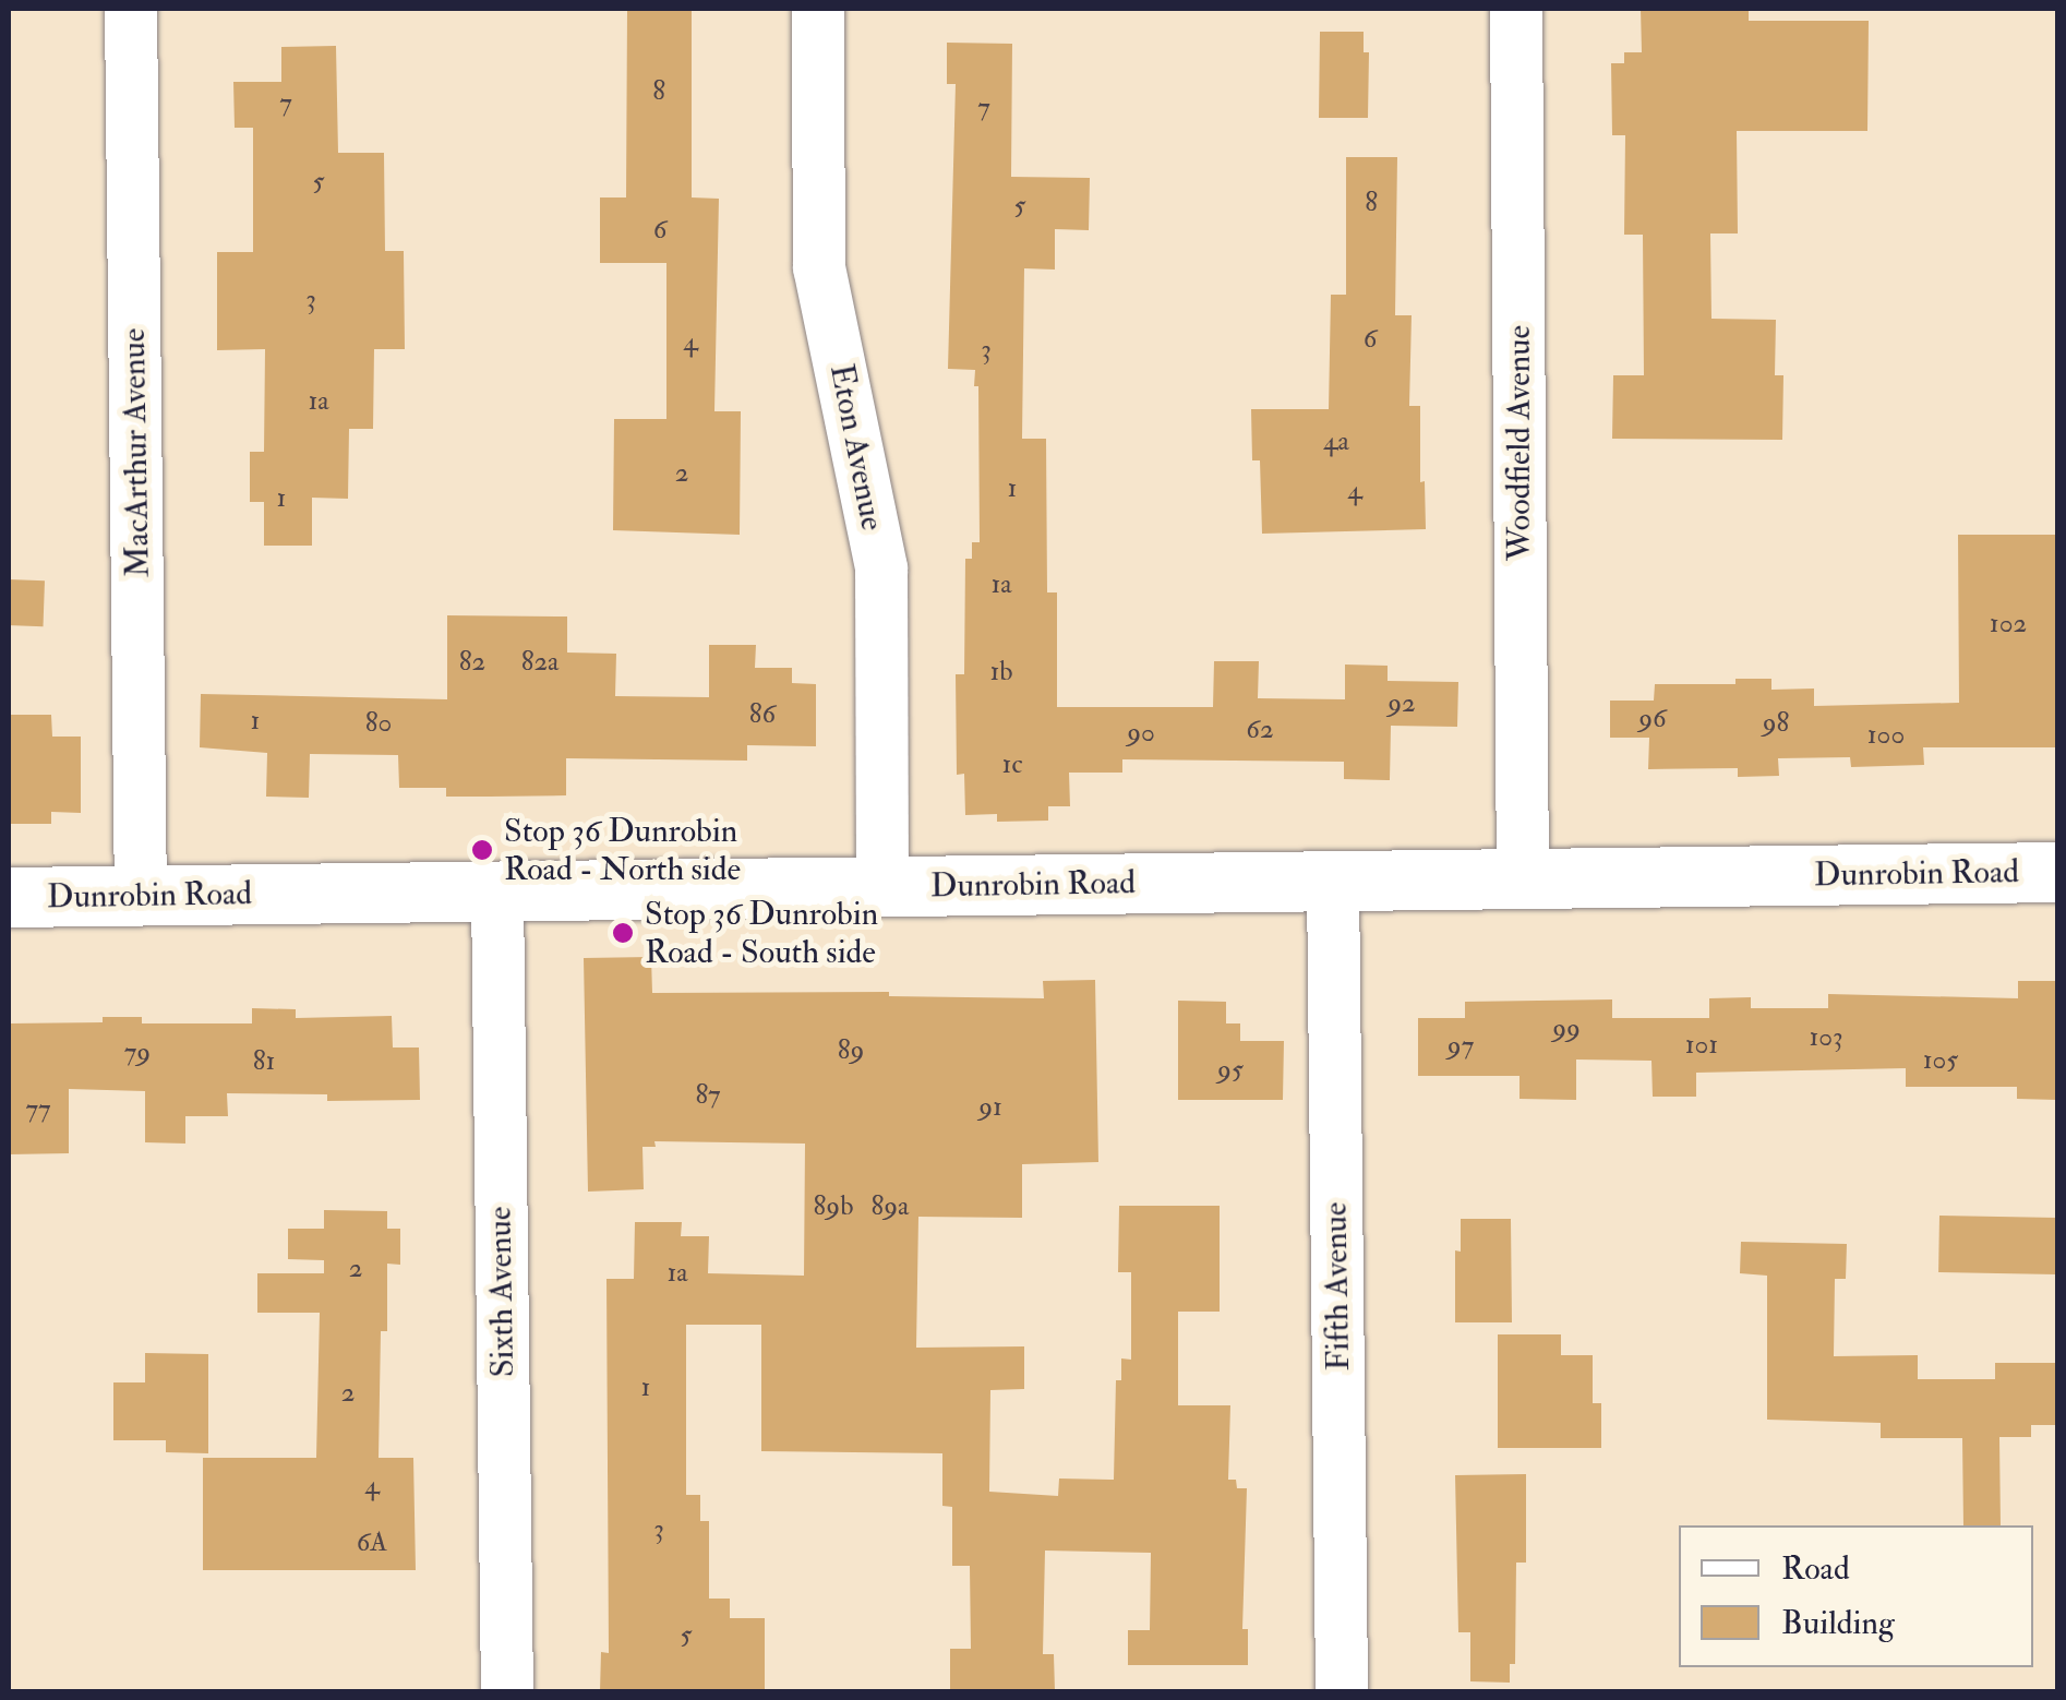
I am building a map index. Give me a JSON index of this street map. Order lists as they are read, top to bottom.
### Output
{
  "streets": {
    "street": [
      "Woodfield Avenue",
      "Eton Avenue",
      "MacArthur Avenue",
      "Dunrobin Road",
      "Fifth Avenue",
      "Sixth Avenue"
    ]
  },
  "crossings": [
    ["Woodfield Avenue", "Dunrobin Road"],
    ["Eton Avenue", "Dunrobin Road"],
    ["MacArthur Avenue", "Dunrobin Road"],
    ["Dunrobin Road", "Fifth Avenue"],
    ["Dunrobin Road", "Sixth Avenue"]
  ],
  "places": ["Stop 36 Dunrobin Road - North side", "Stop 36 Dunrobin Road - South side"],
  "house_numbers": [
    "8",
    "7",
    "7",
    "5",
    "8",
    "5",
    "6",
    "3",
    "6",
    "4",
    "3",
    "1a",
    "4a",
    "2",
    "1",
    "4",
    "1",
    "1a",
    "102",
    "82",
    "82a",
    "1b",
    "92",
    "86",
    "96",
    "1",
    "80",
    "98",
    "62",
    "90",
    "100",
    "1c",
    "99",
    "103",
    "101",
    "97",
    "89",
    "79",
    "105",
    "81",
    "95",
    "87",
    "91",
    "77",
    "89b",
    "89a",
    "2",
    "1a",
    "1",
    "2",
    "4",
    "3",
    "6A",
    "5"
  ],
  "legend": ["Road", "Building"]
}
